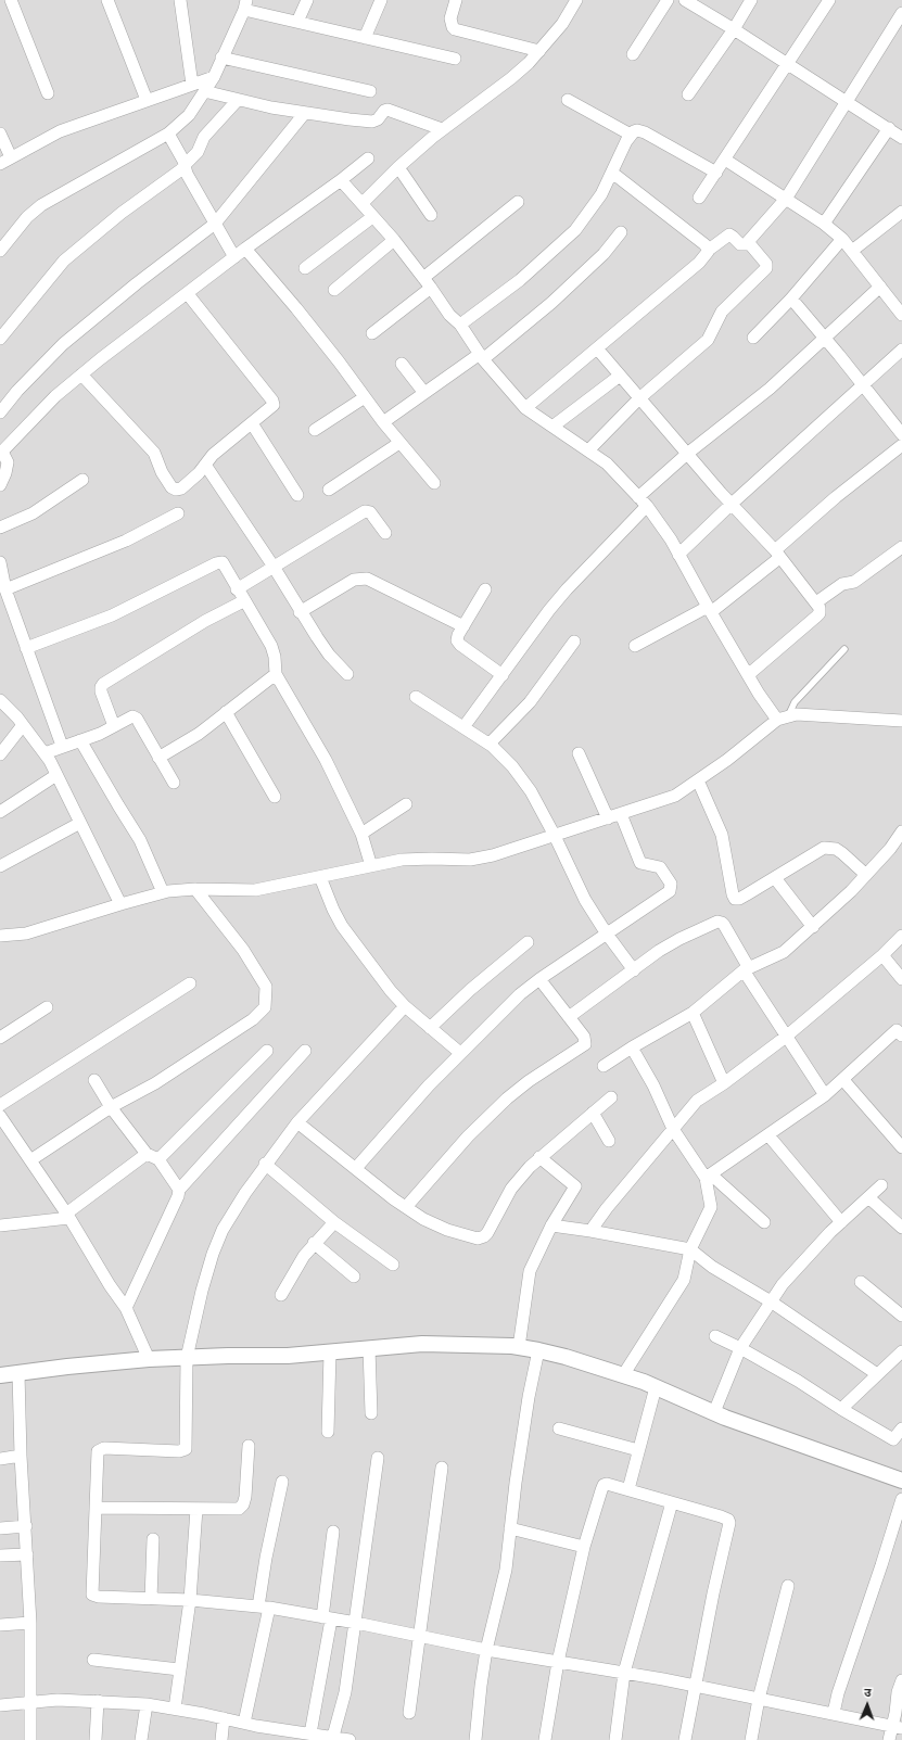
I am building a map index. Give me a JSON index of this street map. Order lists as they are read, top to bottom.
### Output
{
  "north": "top"
}
